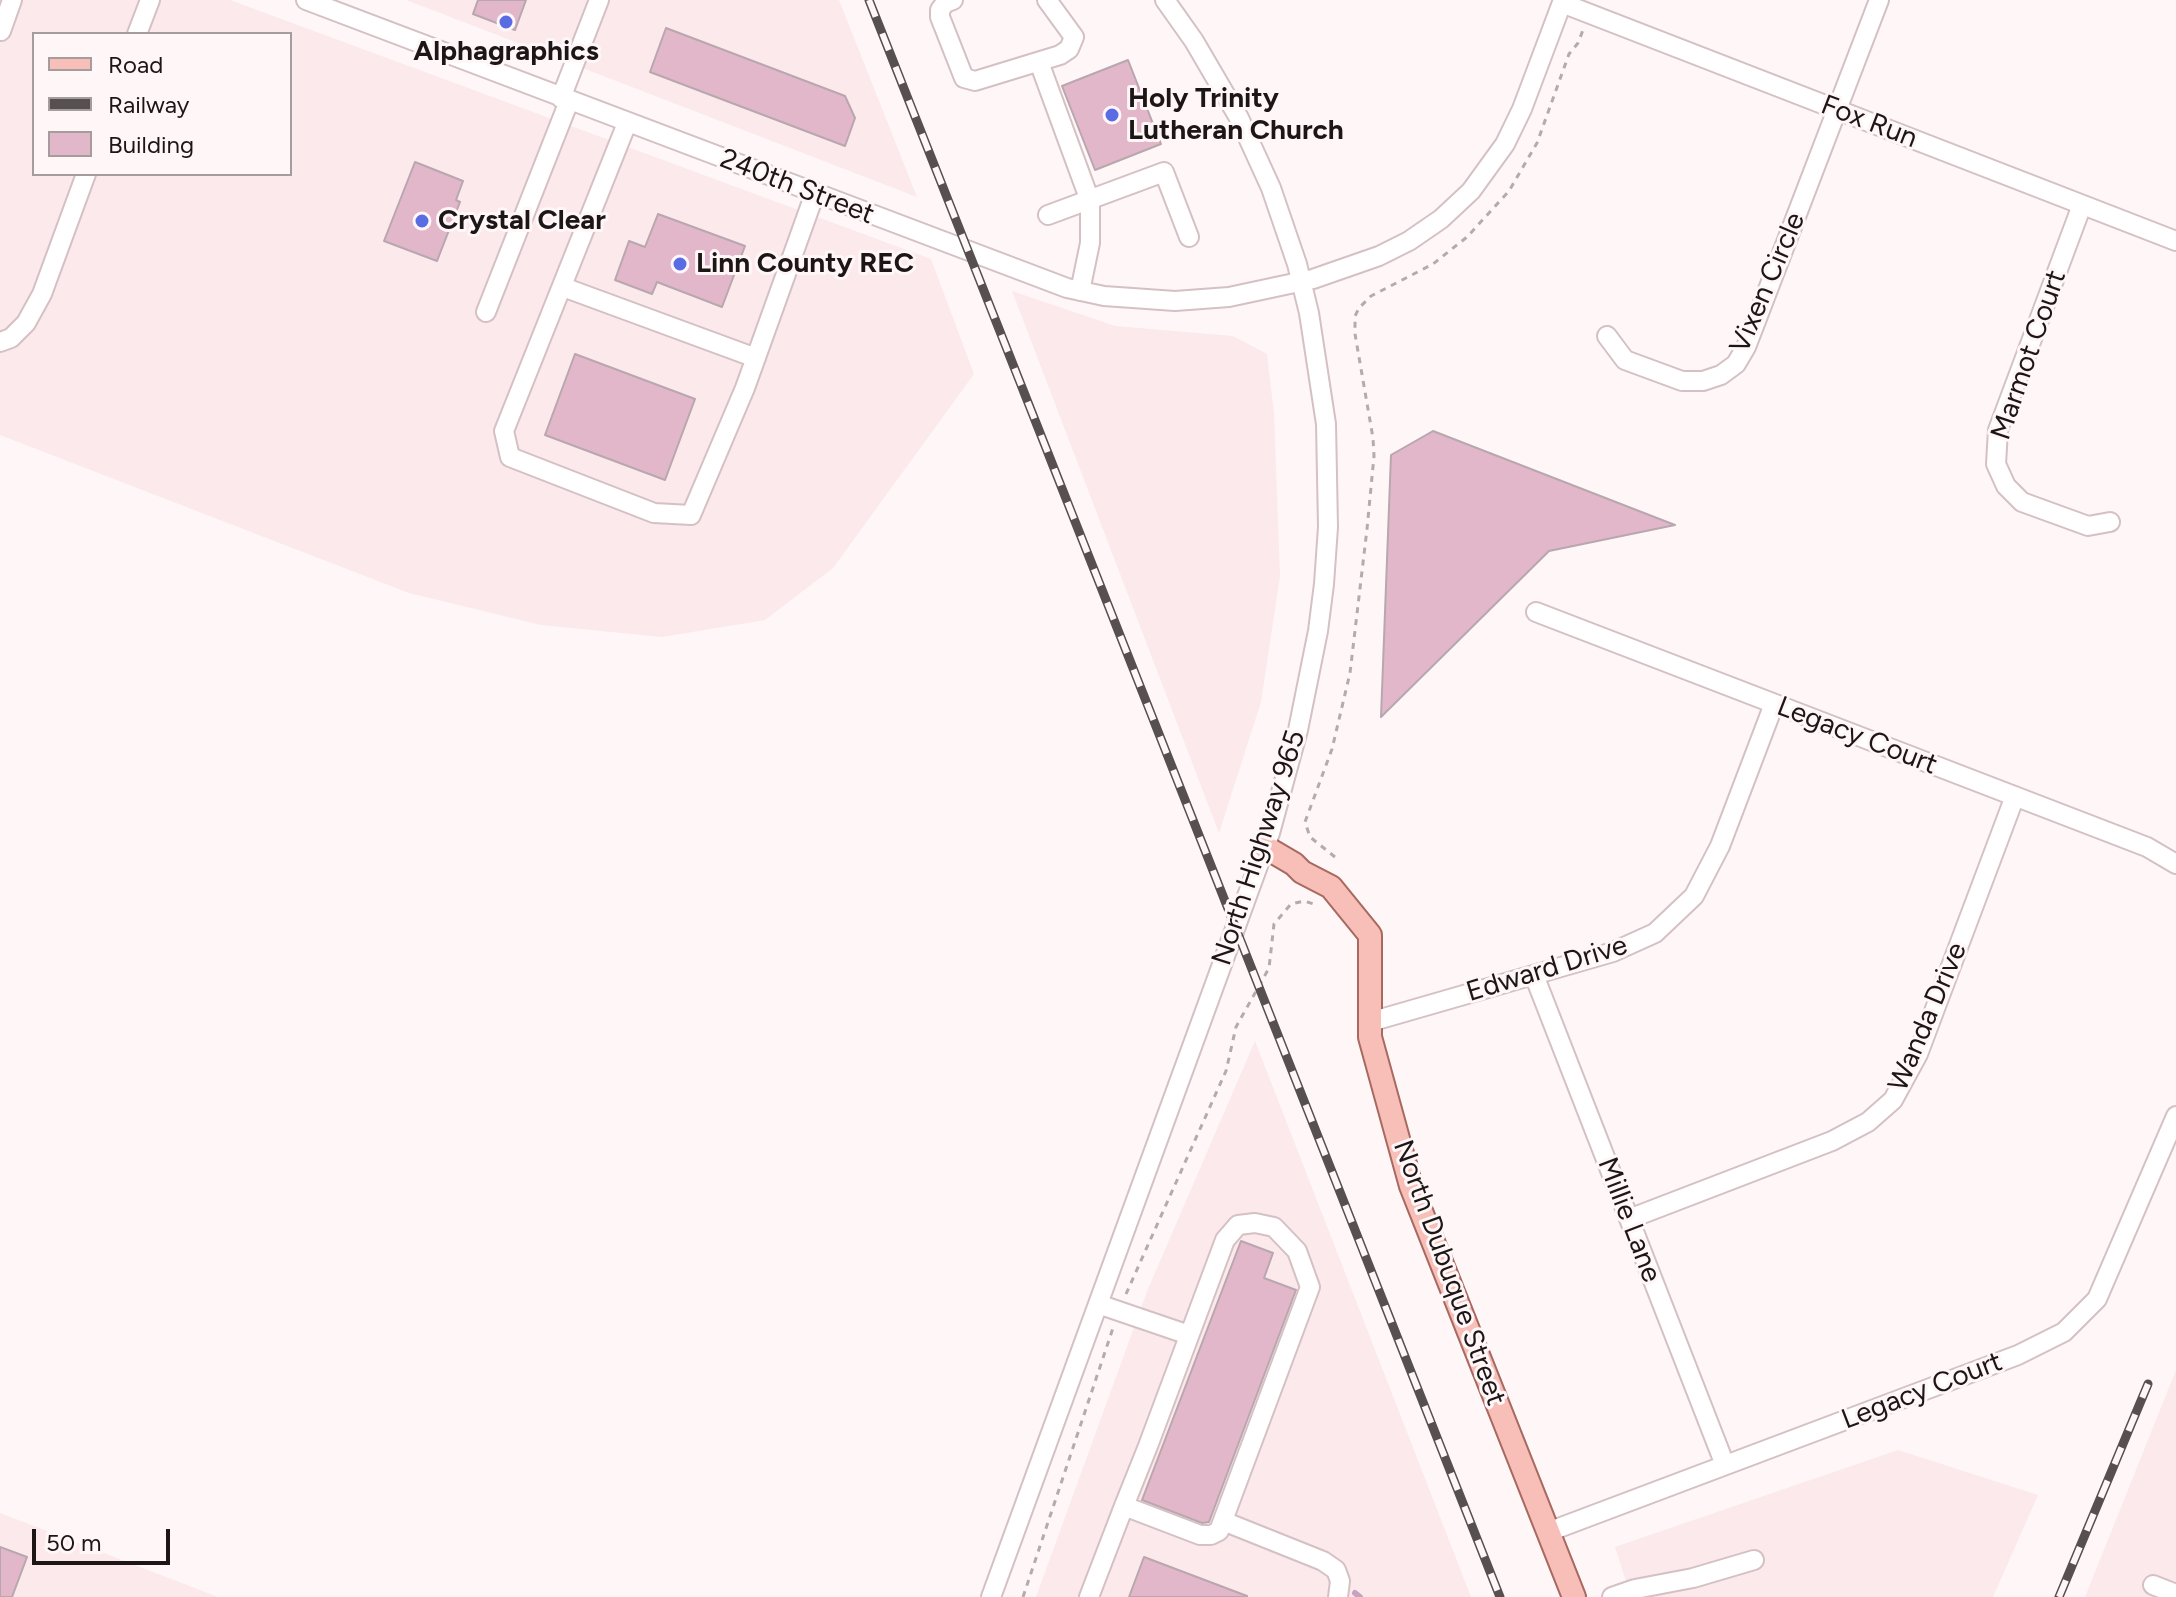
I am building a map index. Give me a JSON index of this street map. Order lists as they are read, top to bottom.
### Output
{
  "streets": {
    "main road": ["North Dubuque Street"],
    "street": [
      "Fox Run",
      "240th Street",
      "Vixen Circle",
      "Marmot Court",
      "Legacy Court",
      "North Highway 965",
      "Edward Drive",
      "Wanda Drive",
      "Millie Lane"
    ]
  },
  "crossings": [
    ["Fox Run", "240th Street"],
    ["Fox Run", "Vixen Circle"],
    ["Fox Run", "Marmot Court"],
    ["240th Street", "North Highway 965"],
    ["Legacy Court", "Edward Drive"],
    ["Legacy Court", "Wanda Drive"],
    ["Legacy Court", "Millie Lane"],
    ["Legacy Court", "North Dubuque Street"],
    ["North Highway 965", "North Dubuque Street"],
    ["Edward Drive", "Millie Lane"],
    ["Edward Drive", "North Dubuque Street"],
    ["Wanda Drive", "Millie Lane"]
  ],
  "places": [
    "Alphagraphics",
    "Holy Trinity Lutheran Church",
    "Crystal Clear",
    "Linn County REC"
  ],
  "legend": ["Road", "Railway", "Building"],
  "scale_bar": "50 m"
}
